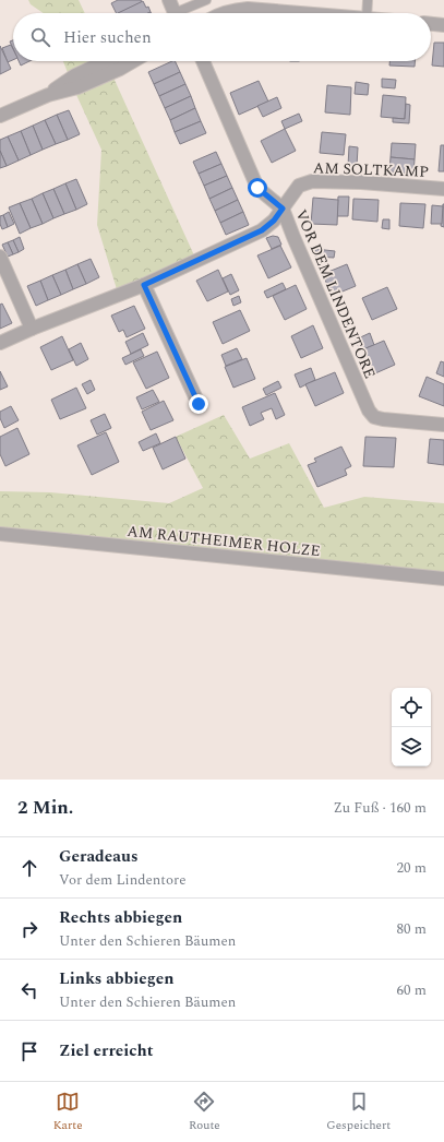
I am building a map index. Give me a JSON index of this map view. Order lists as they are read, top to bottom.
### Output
{
  "streets": {
    "street": ["AM SOLTKAMP", "VOR DEM LINDENTORE", "AM RAUTHEIMER HOLZE"]
  },
  "crossings": [
    ["AM SOLTKAMP", "VOR DEM LINDENTORE"]
  ],
  "page": {
    "search": "Hier suchen",
    "heading": ["2 Min.", "Zu Fuß · 160 m"],
    "list": [
      ["Geradeaus", "Vor dem Lindentore", "20 m"],
      ["Rechts abbiegen", "Unter den Schieren Bäumen", "80 m"],
      ["Links abbiegen", "Unter den Schieren Bäumen", "60 m"],
      "Ziel erreicht"
    ],
    "nav": ["Karte", "Route", "Gespeichert"]
  }
}
